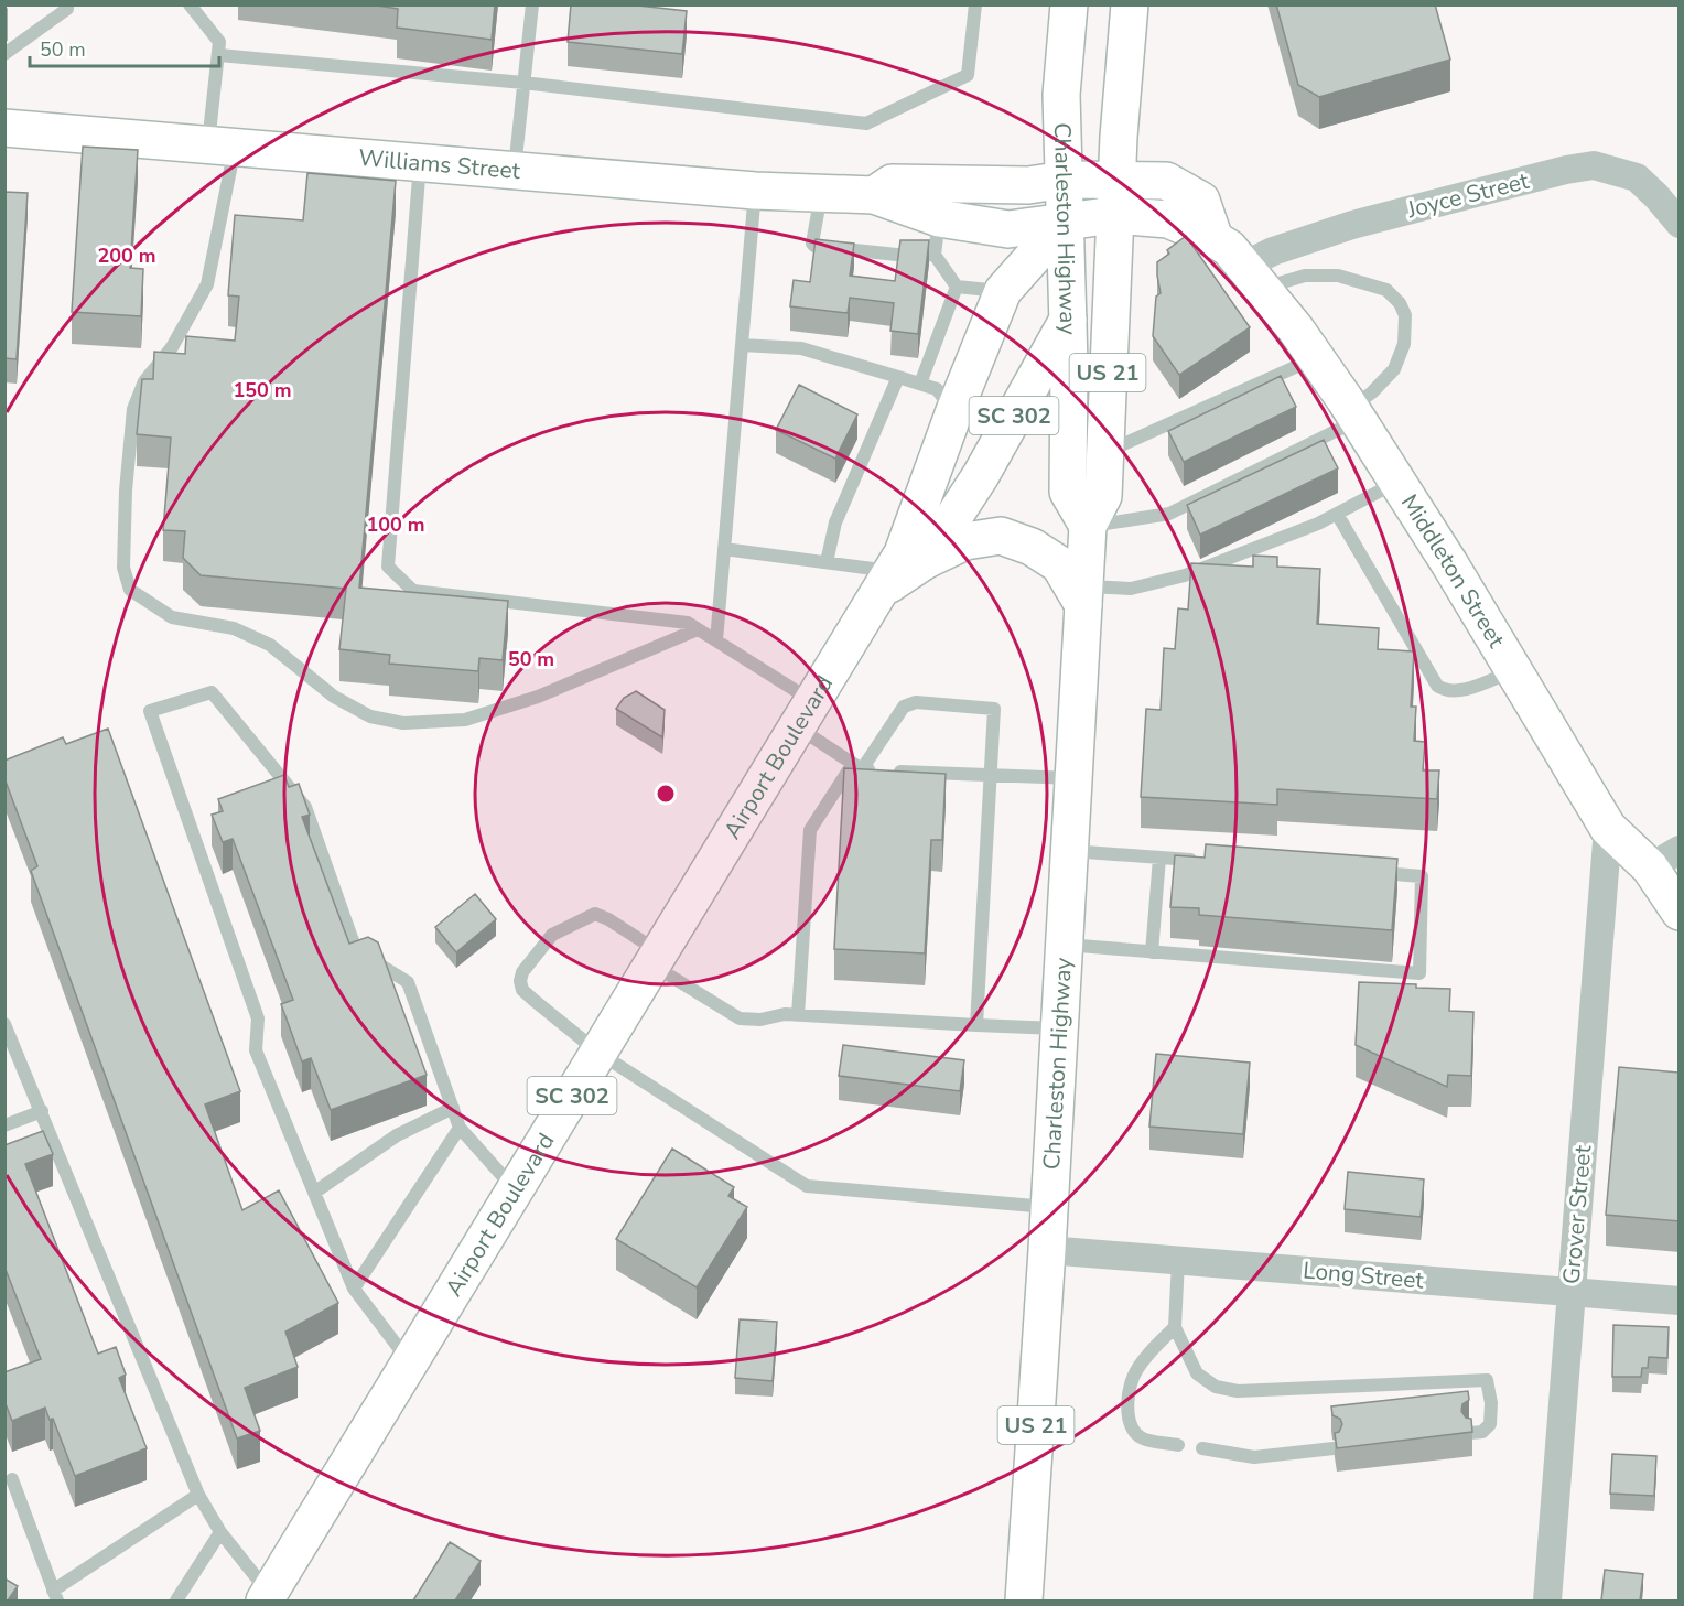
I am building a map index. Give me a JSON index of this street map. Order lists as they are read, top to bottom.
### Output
{
  "streets": {
    "main road": [
      "Williams Street",
      "Charleston Highway",
      "US 21",
      "SC 302",
      "Middleton Street",
      "Airport Boulevard"
    ],
    "street": ["Joyce Street", "Grover Street", "Long Street"]
  },
  "crossings": [
    ["Williams Street", "Charleston Highway"],
    ["Williams Street", "Middleton Street"],
    ["Williams Street", "Airport Boulevard"],
    ["Joyce Street", "Middleton Street"],
    ["Charleston Highway", "Middleton Street"],
    ["Charleston Highway", "Airport Boulevard"],
    ["Charleston Highway", "Long Street"],
    ["Middleton Street", "Airport Boulevard"],
    ["Middleton Street", "Grover Street"],
    ["Grover Street", "Long Street"]
  ],
  "scale_bar": "50 m",
  "rings": [
    "200 m",
    "150 m",
    "100 m",
    "50 m"
  ]
}
